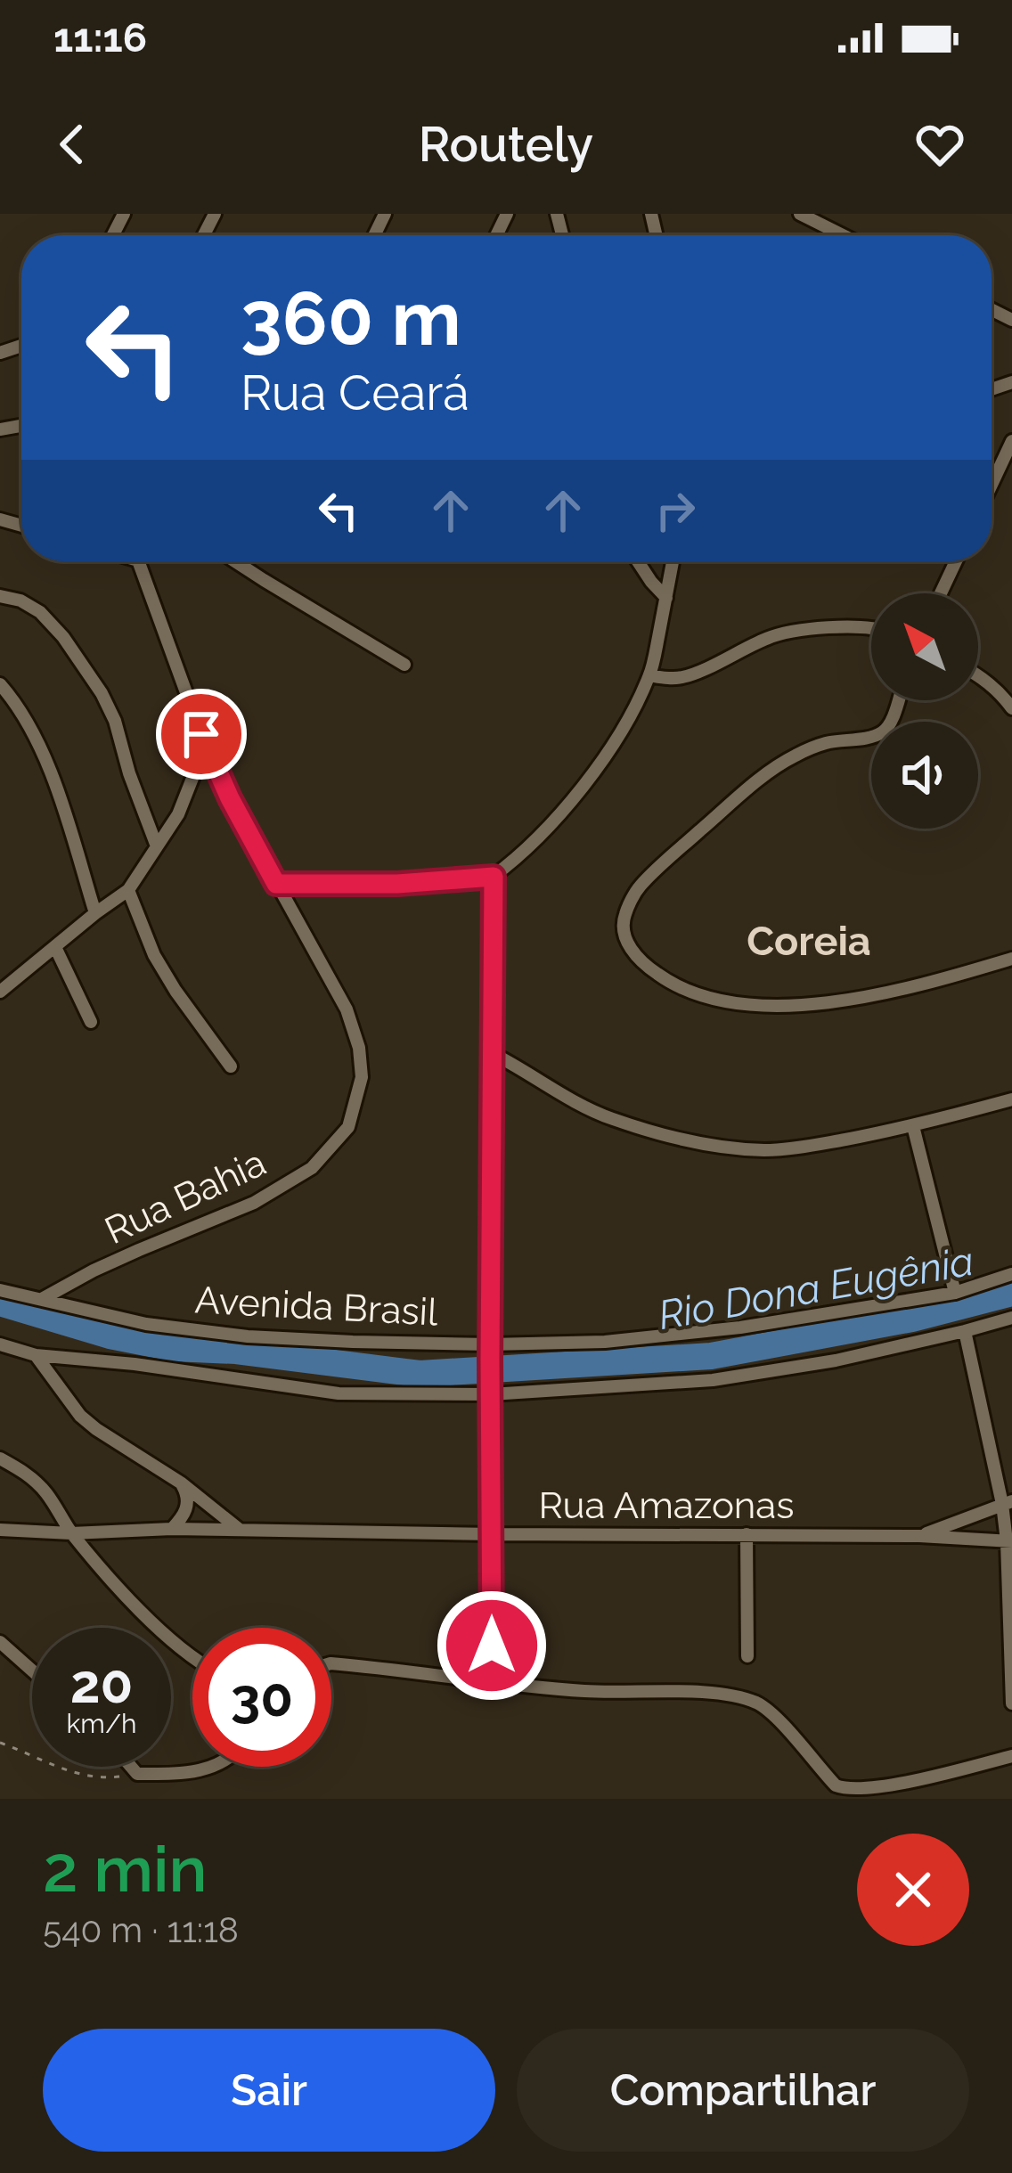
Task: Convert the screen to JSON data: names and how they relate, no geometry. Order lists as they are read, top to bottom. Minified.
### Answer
{"streets":{"street":["Rua Bahia","Avenida Brasil","Rua Amazonas"]},"crossings":[["Rua Bahia","Avenida Brasil"]],"districts":["Coreia"],"water":["Rio Dona Eugênia"],"north":"top left","page":{"status":"11:16","header":"Routely","turn":["360 m","Rua Ceará"],"speed":"20 km/h","limit":"30","heading":["2 min","540 m · 11:18"],"buttons":["Sair","Compartilhar"]}}
